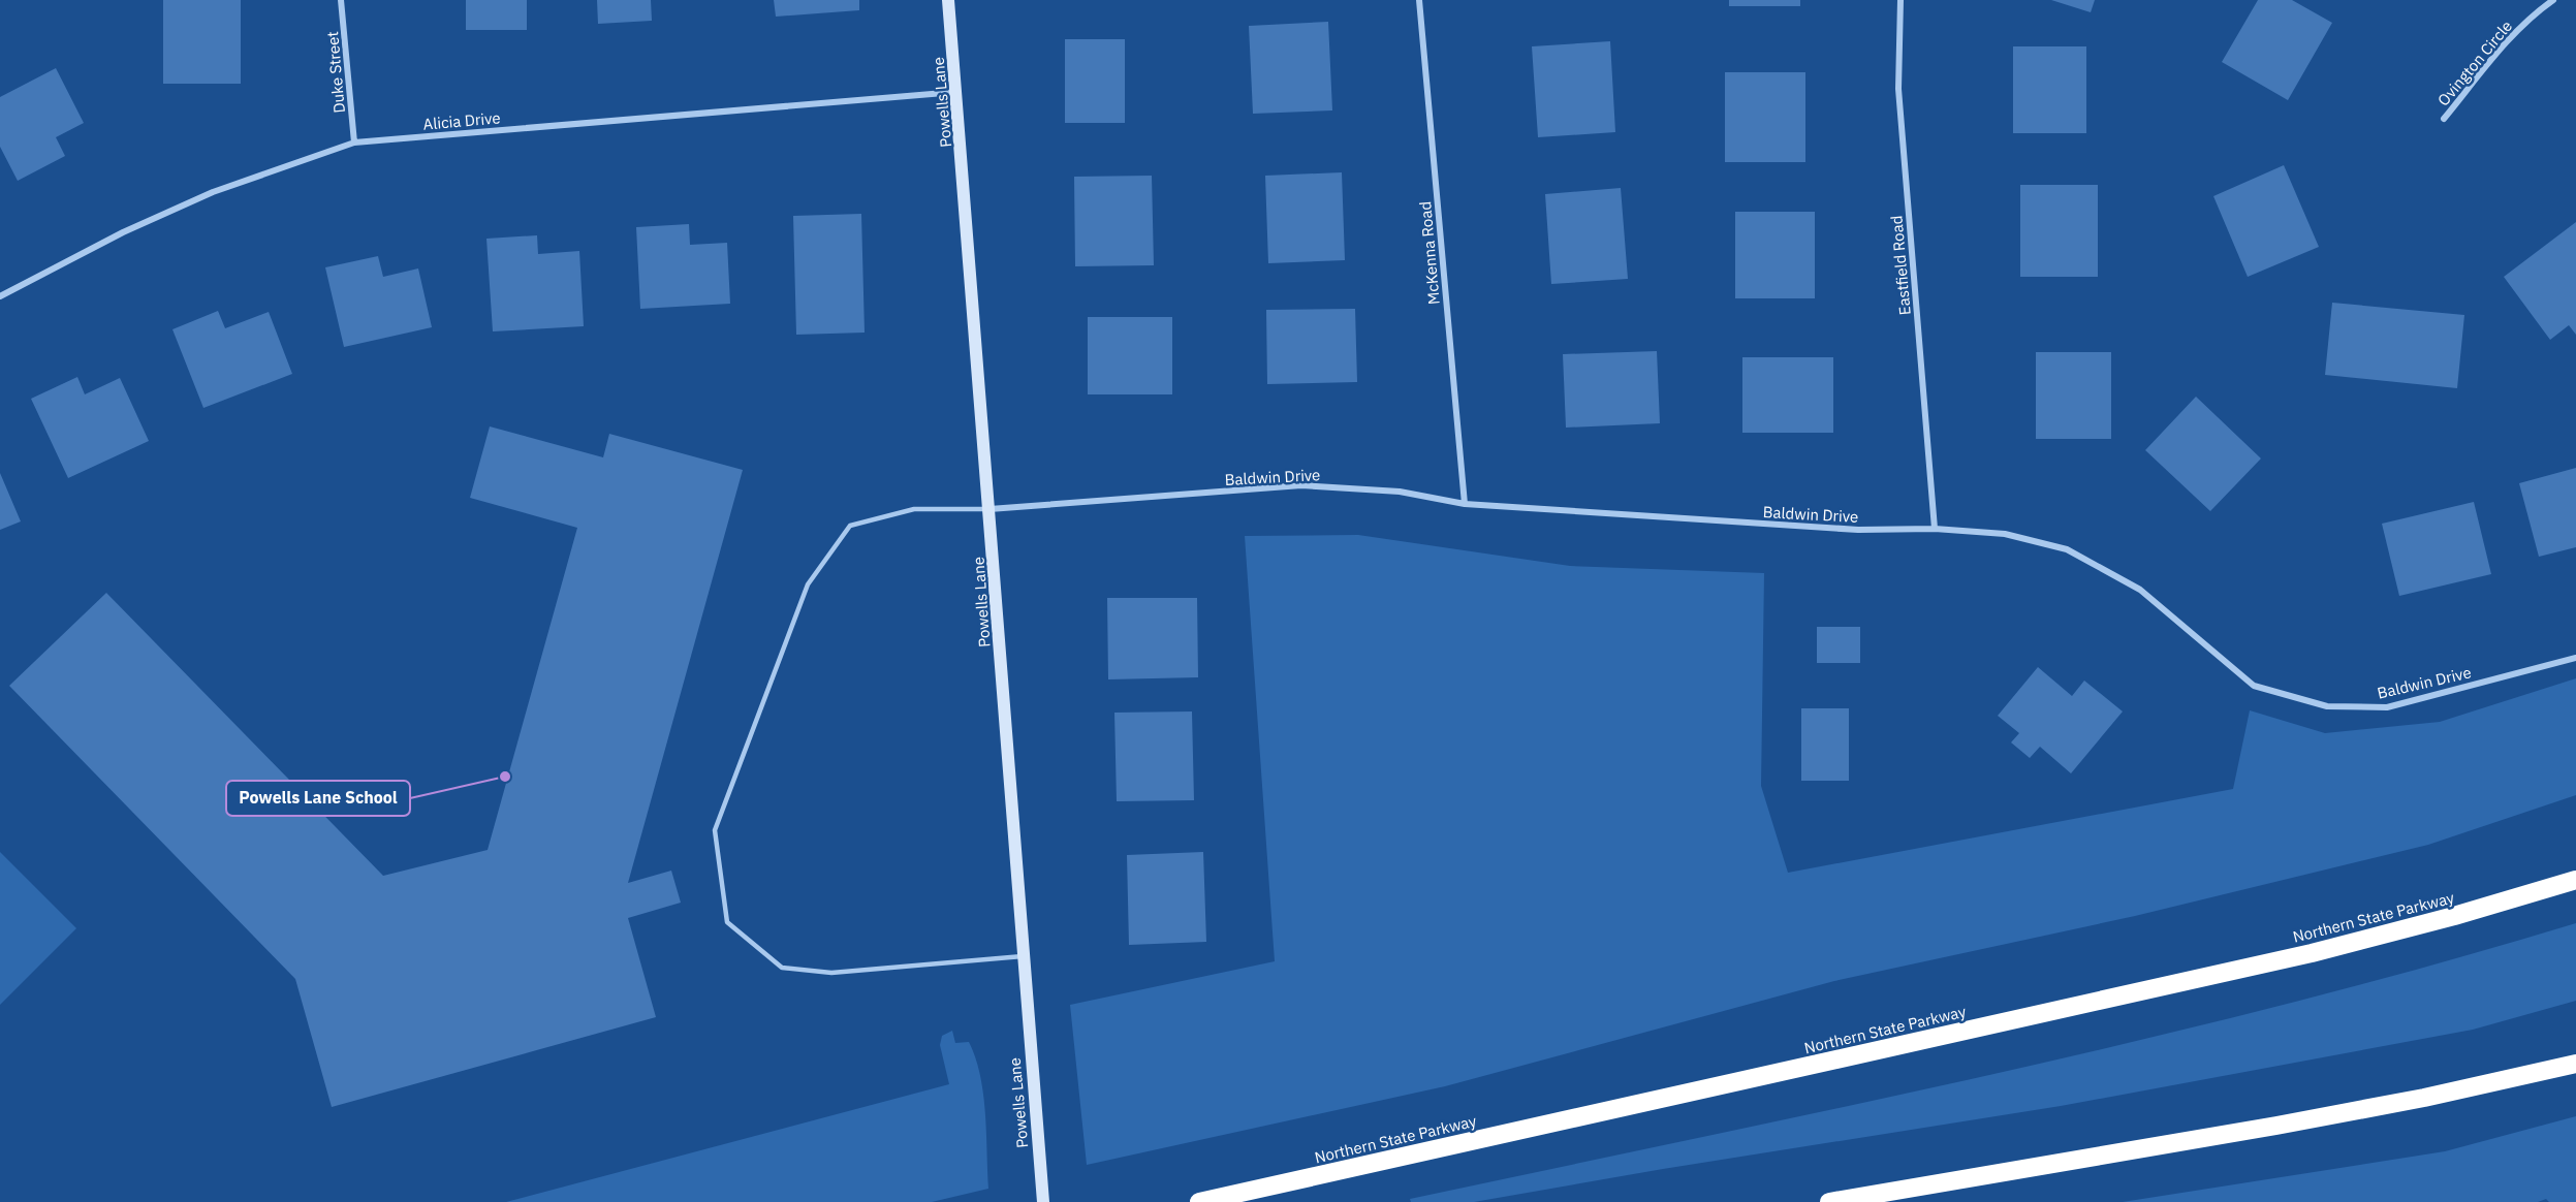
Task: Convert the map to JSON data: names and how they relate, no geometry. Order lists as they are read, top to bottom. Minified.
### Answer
{"streets":{"highway":["Northern State Parkway"],"street":["Ovington Circle","Duke Street","Powells Lane","Alicia Drive","McKenna Road","Eastfield Road","Baldwin Drive"]},"crossings":[["Duke Street","Alicia Drive"],["Powells Lane","Alicia Drive"],["Powells Lane","Baldwin Drive"],["McKenna Road","Baldwin Drive"],["Eastfield Road","Baldwin Drive"]],"places":["Powells Lane School"]}
